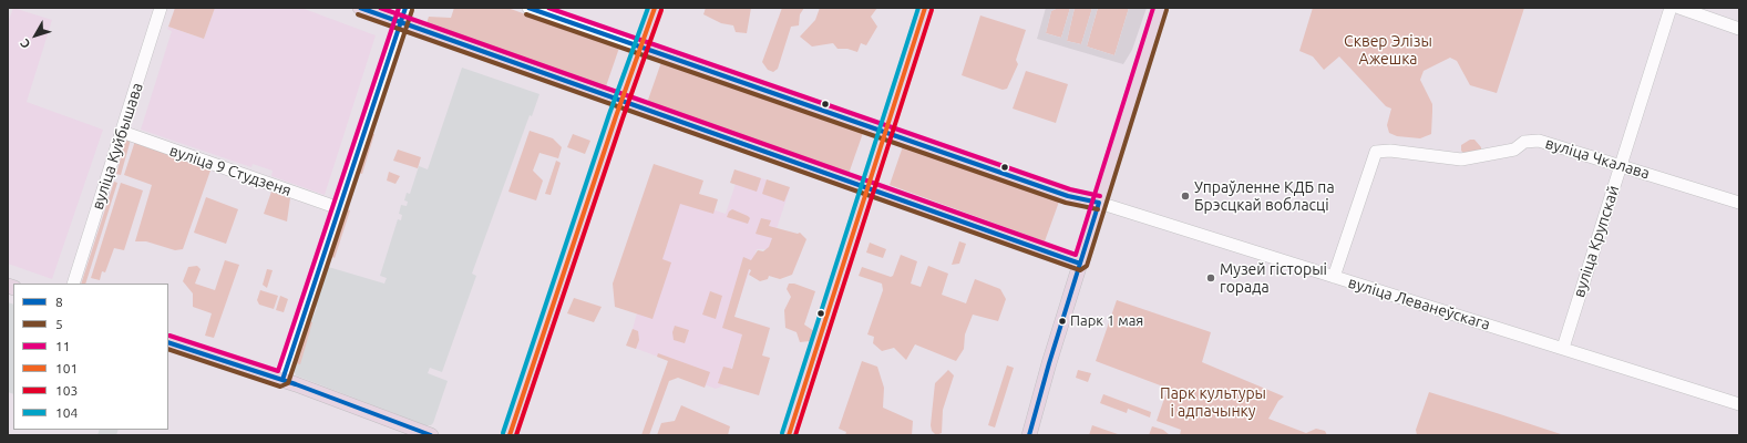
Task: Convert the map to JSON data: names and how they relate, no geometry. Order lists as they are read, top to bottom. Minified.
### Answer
{"streets":{"street":["вуліца Куйбышава","вуліца Чкалава","вуліца 9 Студзеня","вуліца Крупскай","вуліца Леванеўскага"]},"crossings":[["вуліца Куйбышава","вуліца 9 Студзеня"],["вуліца Чкалава","вуліца Крупскай"],["вуліца Чкалава","вуліца Леванеўскага"],["вуліца Крупскай","вуліца Леванеўскага"]],"parks":["Сквер Элізы Ажешка","Парк культуры і адпачынку"],"places":["Упраўленне КДБ па Брэсцкай вобласці","Музей гісторыі горада","Парк 1 мая"],"lines":["transit line 8","transit line 11","transit line 101","transit line 104","transit line 5","transit line 103"],"legend":["8","5","11","101","103","104"],"north":"bottom left"}
